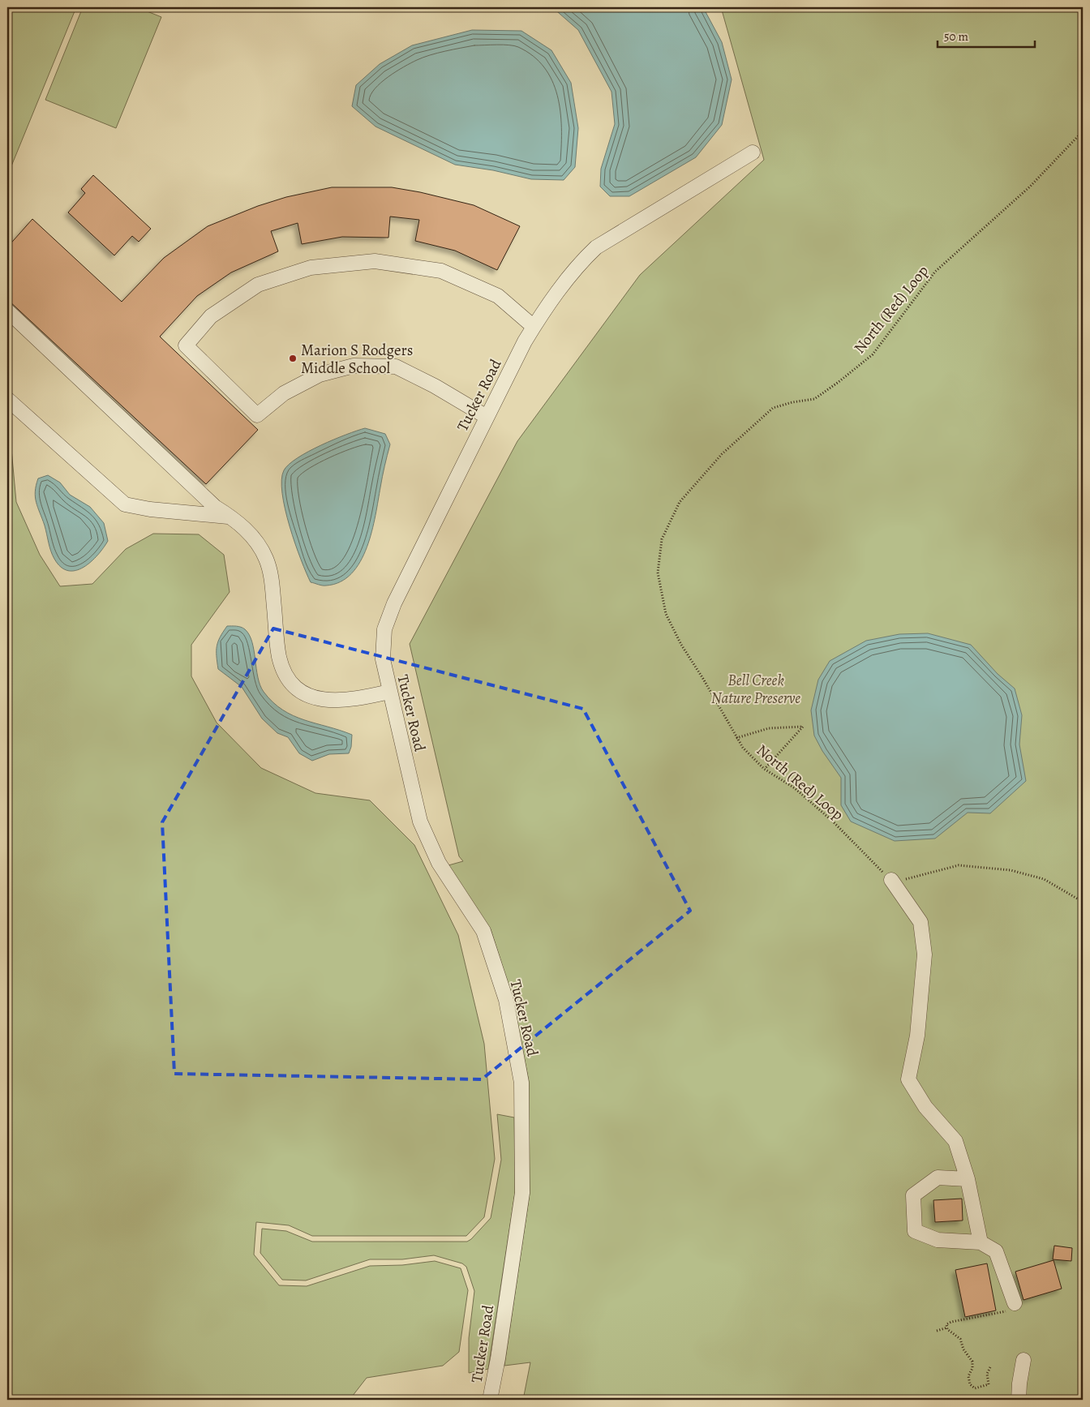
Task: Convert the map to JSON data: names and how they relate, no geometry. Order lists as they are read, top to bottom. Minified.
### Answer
{"streets":{"street":["Tucker Road"],"path":["North (Red) Loop"]},"parks":["Bell Creek Nature Preserve"],"places":["Marion S Rodgers Middle School"],"scale_bar":"50 m"}
